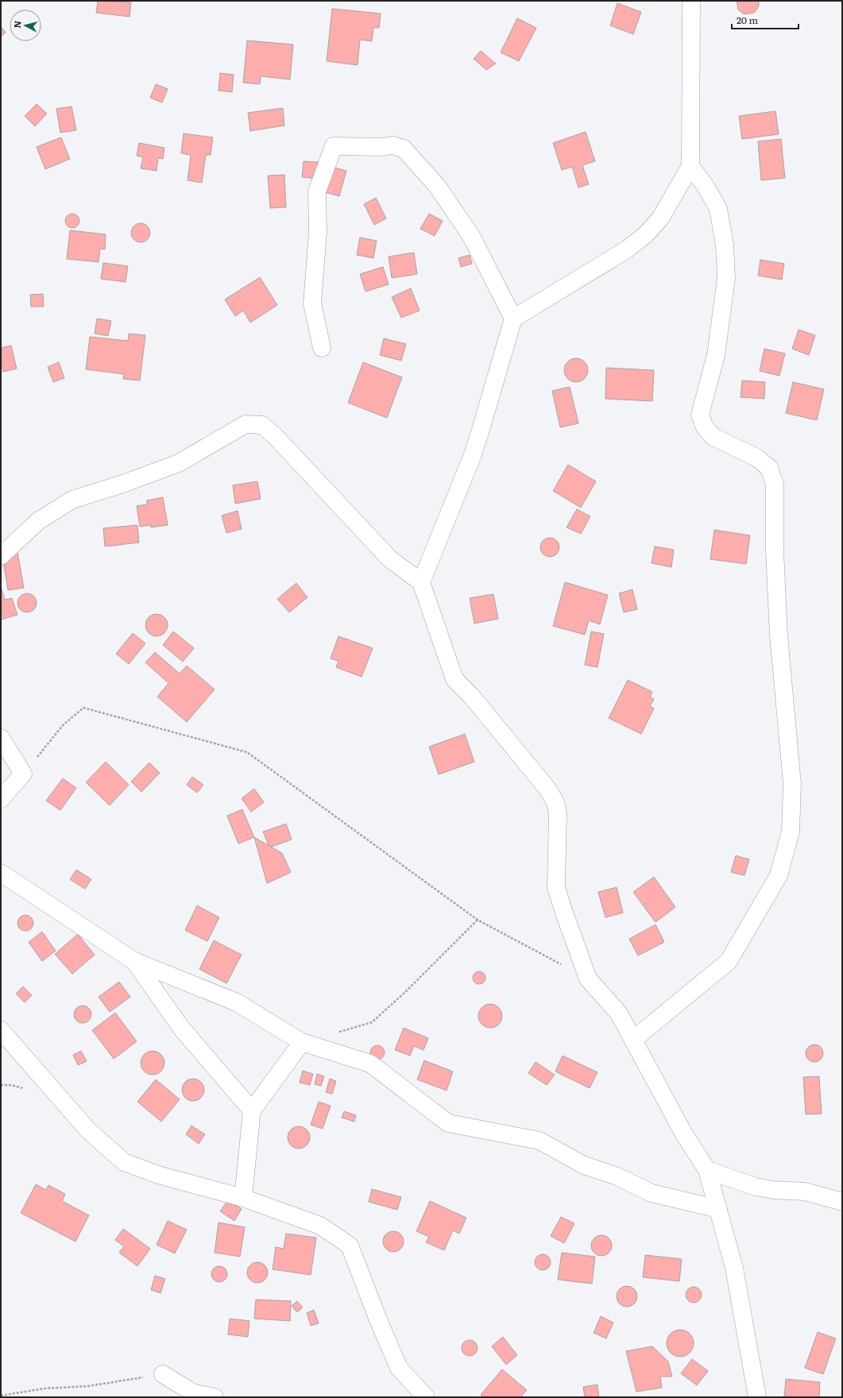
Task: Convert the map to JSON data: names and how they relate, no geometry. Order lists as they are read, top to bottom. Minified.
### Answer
{"scale_bar":"20 m","north":"left"}
